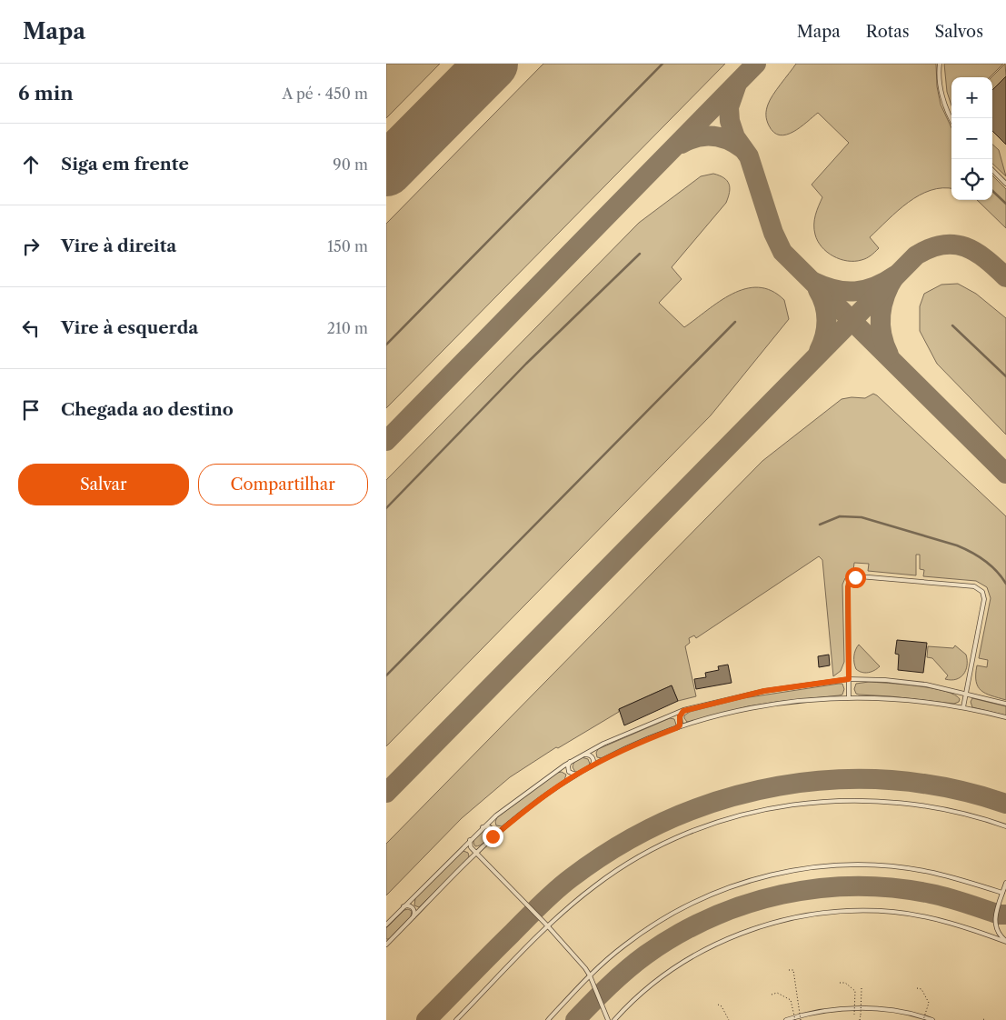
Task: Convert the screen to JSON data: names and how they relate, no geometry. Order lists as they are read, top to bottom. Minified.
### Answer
{"page":{"header":"Mapa","nav":["Mapa","Rotas","Salvos"],"heading":["6 min","A pé · 450 m"],"map_buttons":["+","−"],"list":[["Siga em frente","90 m"],["Vire à direita","150 m"],["Vire à esquerda","210 m"],"Chegada ao destino"],"buttons":["Salvar","Compartilhar"]}}
